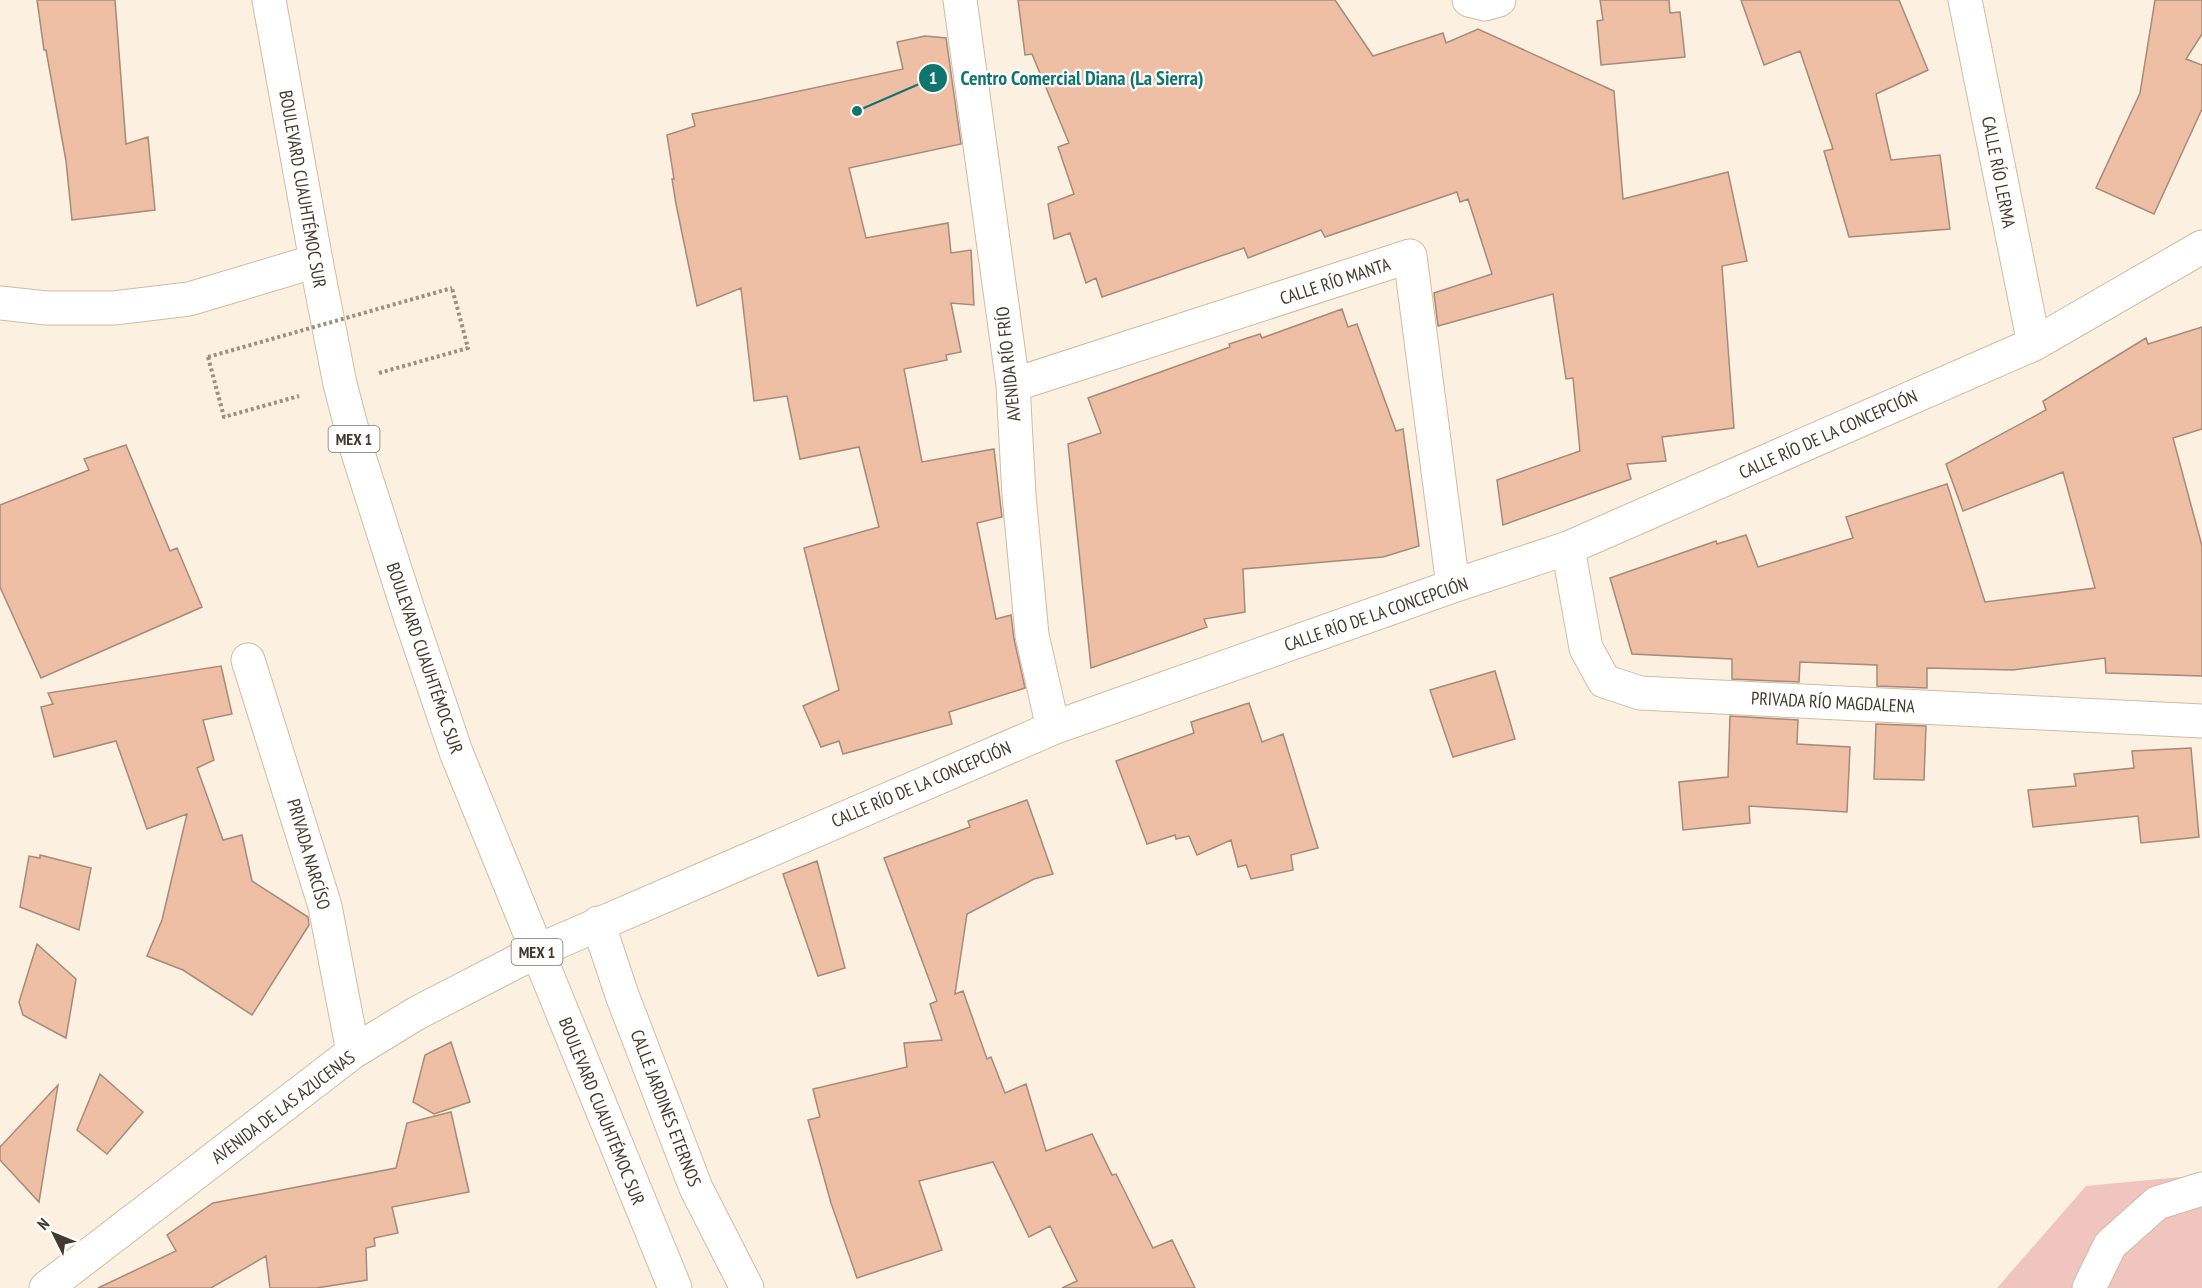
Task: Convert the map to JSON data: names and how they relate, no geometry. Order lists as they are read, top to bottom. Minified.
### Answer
{"streets":{"street":["CALLE RÍO LERMA","BOULEVARD CUAUHTÉMOC SUR","CALLE RÍO MANTA","AVENIDA RÍO FRÍO","CALLE RÍO DE LA CONCEPCIÓN","MEX 1","PRIVADA RÍO MAGDALENA","PRIVADA NARCÍSO","AVENIDA DE LAS AZUCENAS","CALLE JARDINES ETERNOS"]},"crossings":[["CALLE RÍO LERMA","CALLE RÍO DE LA CONCEPCIÓN"],["BOULEVARD CUAUHTÉMOC SUR","CALLE RÍO DE LA CONCEPCIÓN"],["BOULEVARD CUAUHTÉMOC SUR","AVENIDA DE LAS AZUCENAS"],["CALLE RÍO MANTA","AVENIDA RÍO FRÍO"],["CALLE RÍO MANTA","CALLE RÍO DE LA CONCEPCIÓN"],["AVENIDA RÍO FRÍO","CALLE RÍO DE LA CONCEPCIÓN"],["CALLE RÍO DE LA CONCEPCIÓN","PRIVADA RÍO MAGDALENA"],["CALLE RÍO DE LA CONCEPCIÓN","AVENIDA DE LAS AZUCENAS"],["CALLE RÍO DE LA CONCEPCIÓN","CALLE JARDINES ETERNOS"],["PRIVADA NARCÍSO","AVENIDA DE LAS AZUCENAS"]],"places":["Centro Comercial Diana (La Sierra)"],"north":"top left"}
